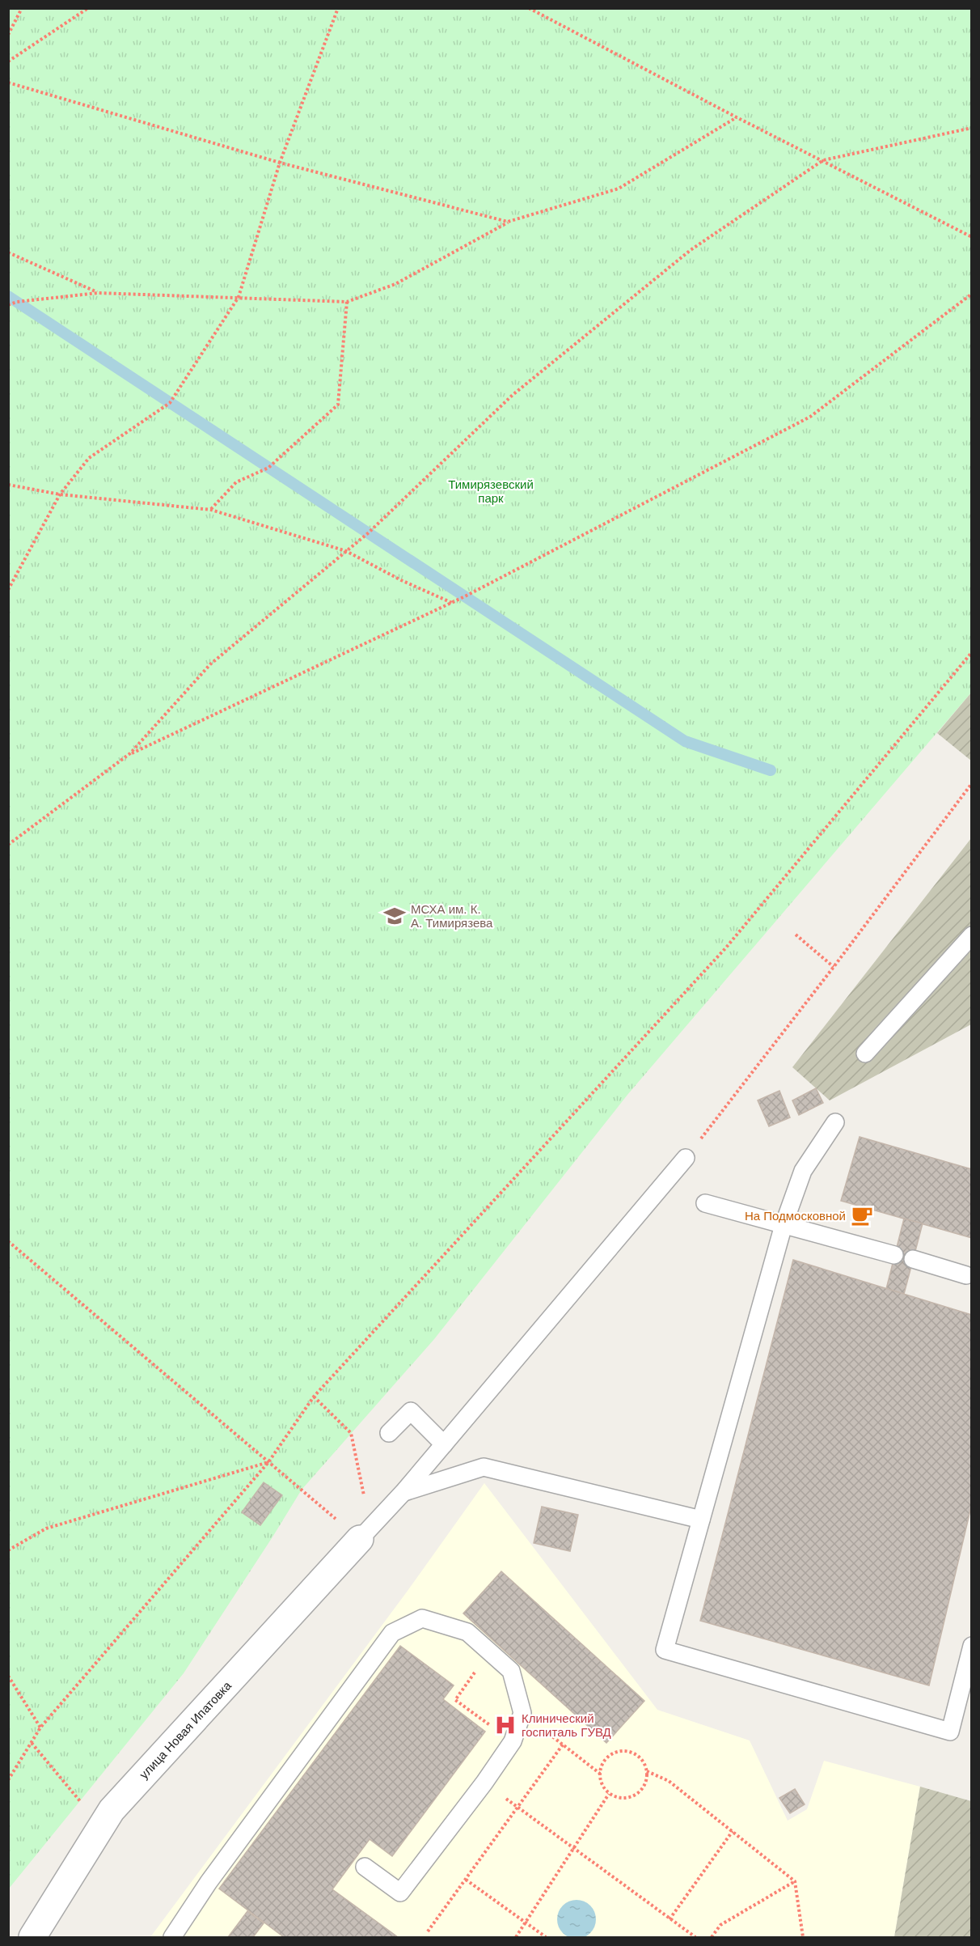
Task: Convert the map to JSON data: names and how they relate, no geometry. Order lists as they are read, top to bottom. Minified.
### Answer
{"streets":{"street":["улица Новая Ипатовка"]},"parks":["Тимирязевский парк"],"places":{"school or university":["МСХА им. К. А. Тимирязева"],"cafe":["На Подмосковной"],"hospital":["Клинический госпиталь ГУВД"]}}
